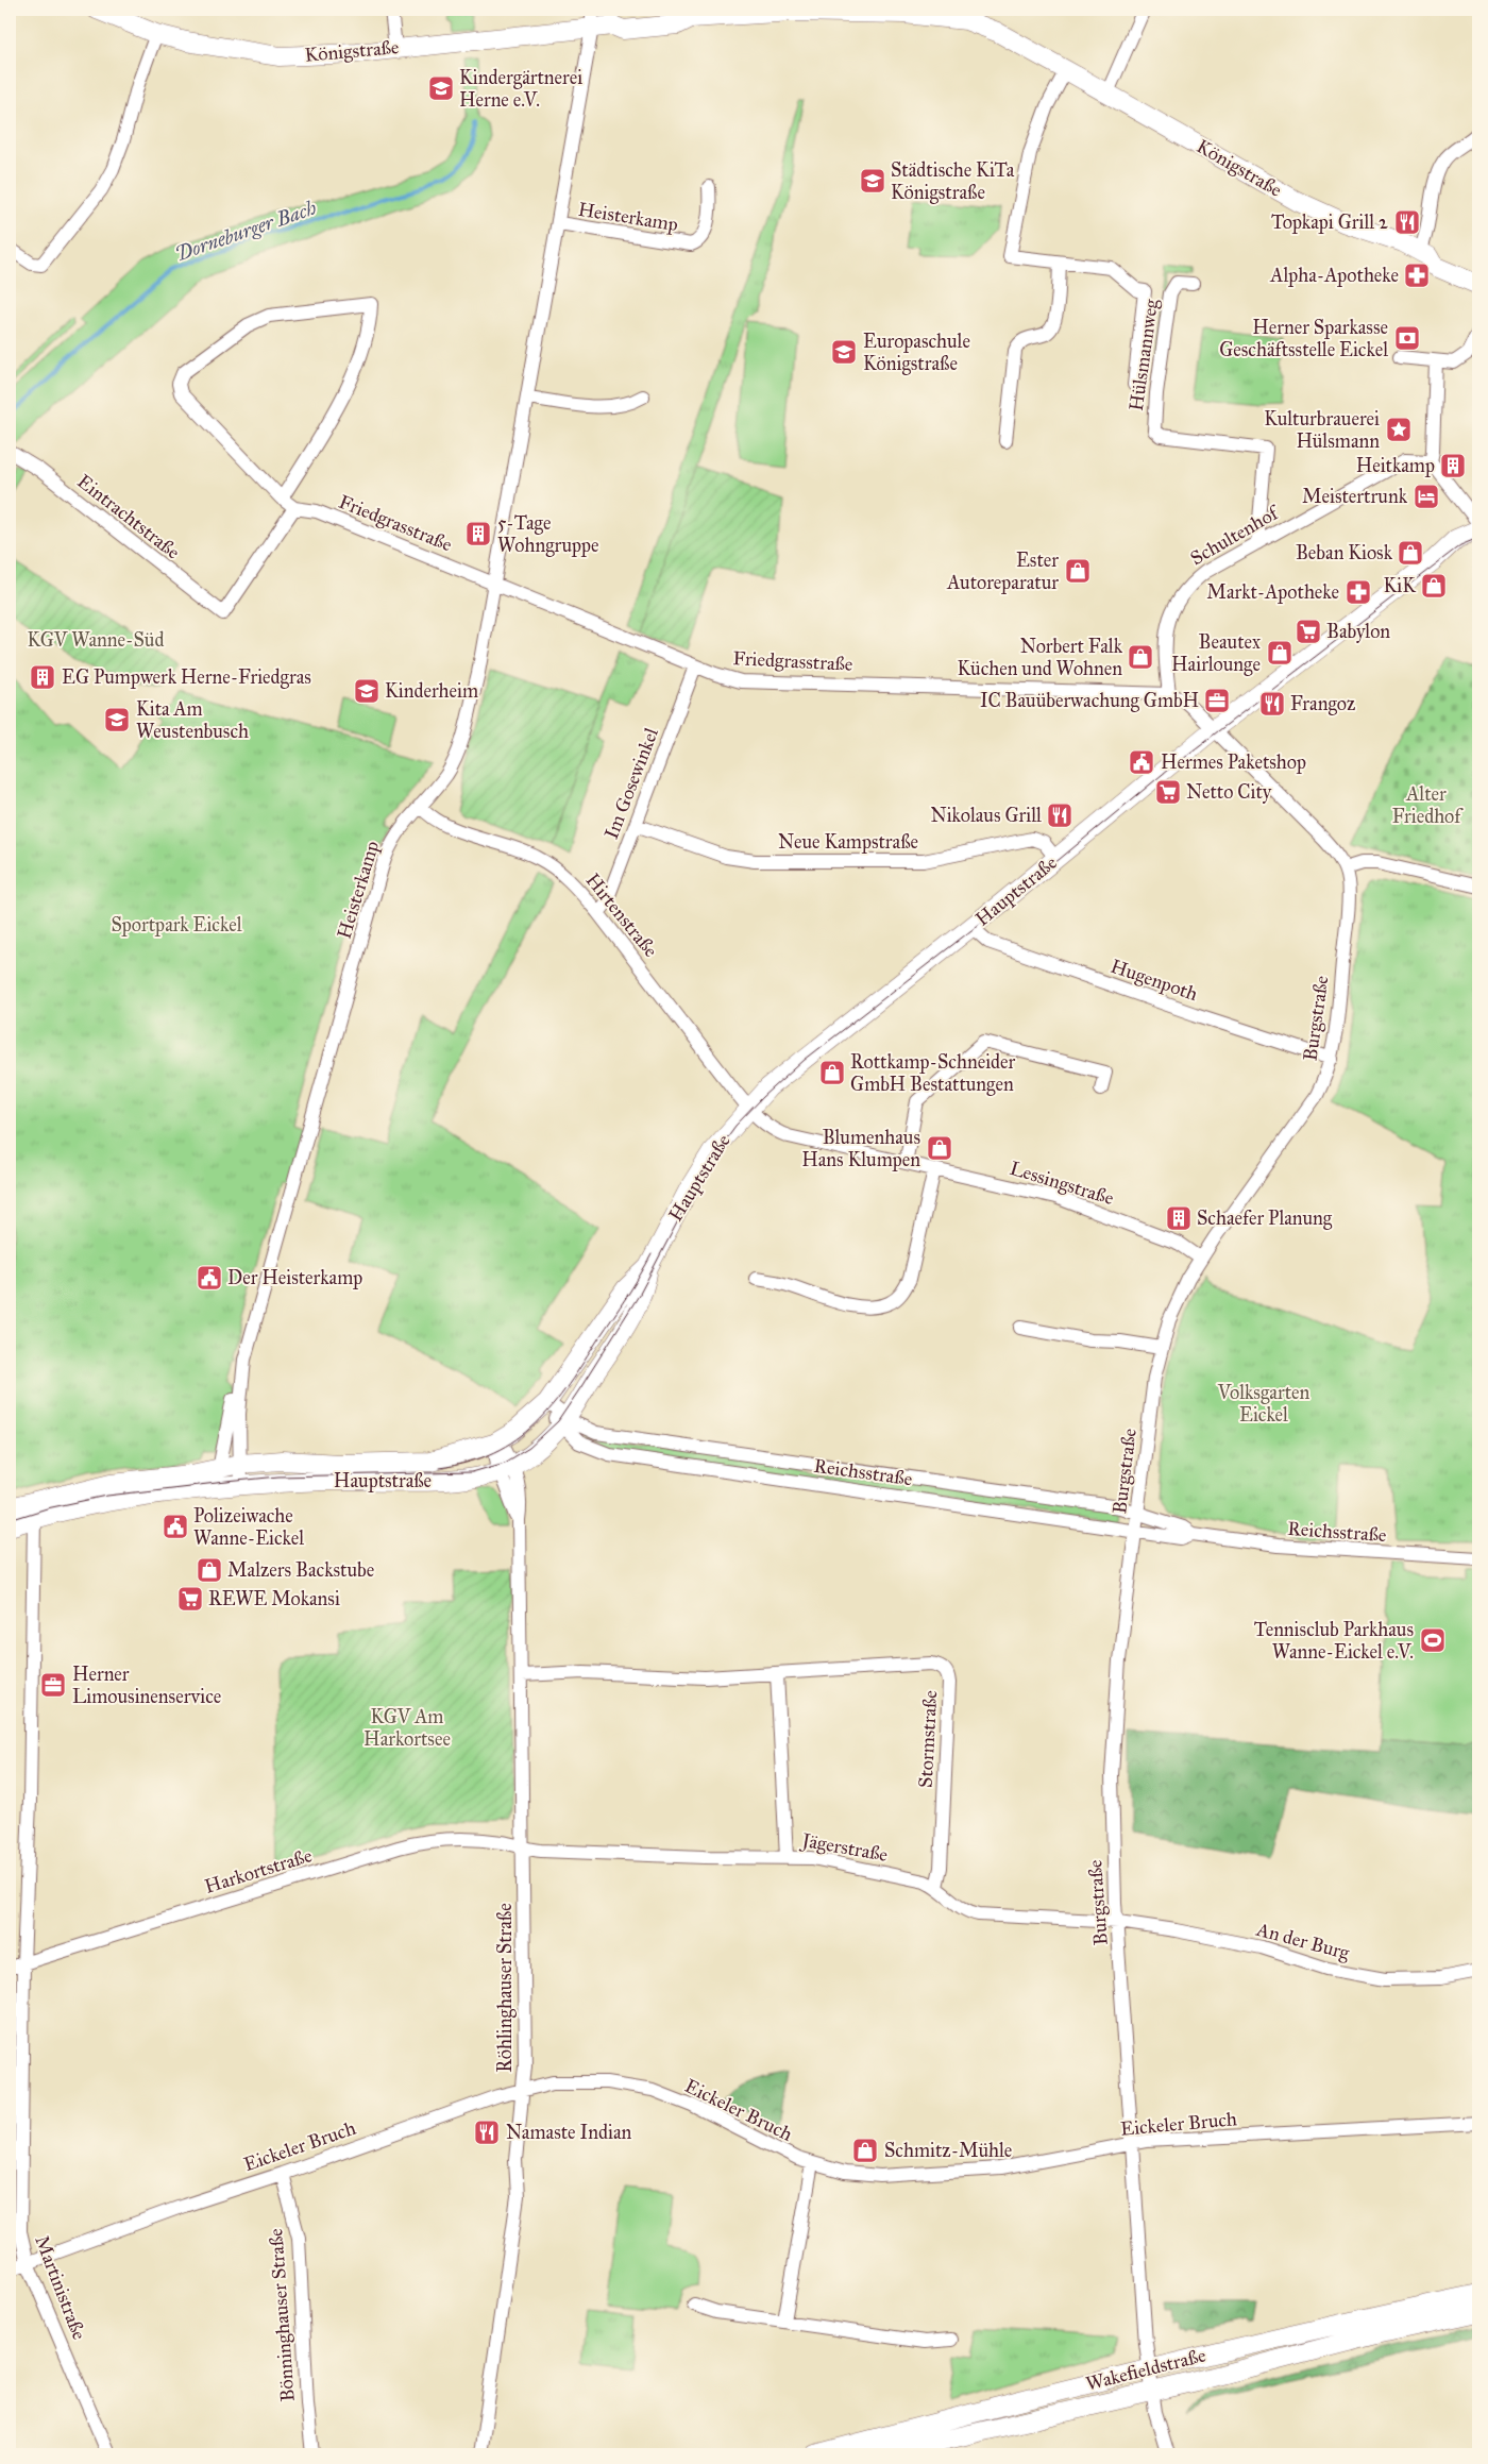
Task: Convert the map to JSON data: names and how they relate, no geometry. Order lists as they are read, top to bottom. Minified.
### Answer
{"streets":{"street":["Königstraße","Heisterkamp","Hülsmannweg","Eintrachtstraße","Friedgrasstraße","Schultenhof","Im Gosewinkel","Neue Kampstraße","Hauptstraße","Hirtenstraße","Hugenpoth","Burgstraße","Lessingstraße","Reichsstraße","Stormstraße","Jägerstraße","Harkortstraße","An der Burg","Röhlinghauser Straße","Eickeler Bruch","Martinistraße","Bönninghauser Straße","Wakefieldstraße"]},"crossings":[["Königstraße","Heisterkamp"],["Heisterkamp","Friedgrasstraße"],["Heisterkamp","Hauptstraße"],["Heisterkamp","Hirtenstraße"],["Hülsmannweg","Schultenhof"],["Eintrachtstraße","Friedgrasstraße"],["Friedgrasstraße","Schultenhof"],["Friedgrasstraße","Im Gosewinkel"],["Im Gosewinkel","Neue Kampstraße"],["Im Gosewinkel","Hirtenstraße"],["Neue Kampstraße","Hauptstraße"],["Hauptstraße","Hirtenstraße"],["Hauptstraße","Hugenpoth"],["Hauptstraße","Burgstraße"],["Hauptstraße","Lessingstraße"],["Hauptstraße","Reichsstraße"],["Hauptstraße","Röhlinghauser Straße"],["Hauptstraße","Martinistraße"],["Hirtenstraße","Lessingstraße"],["Hugenpoth","Burgstraße"],["Burgstraße","Lessingstraße"],["Burgstraße","Reichsstraße"],["Burgstraße","Jägerstraße"],["Burgstraße","An der Burg"],["Burgstraße","Eickeler Bruch"],["Burgstraße","Wakefieldstraße"],["Stormstraße","Jägerstraße"],["Stormstraße","Röhlinghauser Straße"],["Jägerstraße","Harkortstraße"],["Jägerstraße","An der Burg"],["Jägerstraße","Röhlinghauser Straße"],["Harkortstraße","Röhlinghauser Straße"],["Harkortstraße","Martinistraße"],["Röhlinghauser Straße","Eickeler Bruch"],["Eickeler Bruch","Martinistraße"],["Eickeler Bruch","Bönninghauser Straße"]],"water":["Dorneburger Bach"],"parks":["KGV Wanne-Süd","Alter Friedhof","Sportpark Eickel","Volksgarten Eickel","KGV Am Harkortsee"],"places":{"school or university":["Kindergärtnerei Herne e.V.","Städtische KiTa Königstraße","Europaschule Königstraße","Kinderheim","Kita Am Weustenbusch"],"restaurant":["Topkapi Grill 2","Frangoz","Nikolaus Grill","Namaste Indian"],"pharmacy":["Alpha-Apotheke","Markt-Apotheke"],"bank":["Herner Sparkasse Geschäftsstelle Eickel"],"place":["Kulturbrauerei Hülsmann"],"building":["Heitkamp","5-Tage Wohngruppe","EG Pumpwerk Herne-Friedgras","Schaefer Planung"],"hotel":["Meistertrunk"],"shop":["Beban Kiosk","Ester Autoreparatur","KiK","Beautex Hairlounge","Norbert Falk Küchen und Wohnen","Rottkamp-Schneider GmbH Bestattungen","Blumenhaus Hans Klumpen","Malzers Backstube","Schmitz-Mühle"],"supermarket":["Babylon","Netto City","REWE Mokansi"],"office":["IC Bauüberwachung GmbH","Herner Limousinenservice"],"public building":["Hermes Paketshop","Der Heisterkamp","Polizeiwache Wanne-Eickel"],"sports":["Tennisclub Parkhaus Wanne-Eickel e.V."]}}
